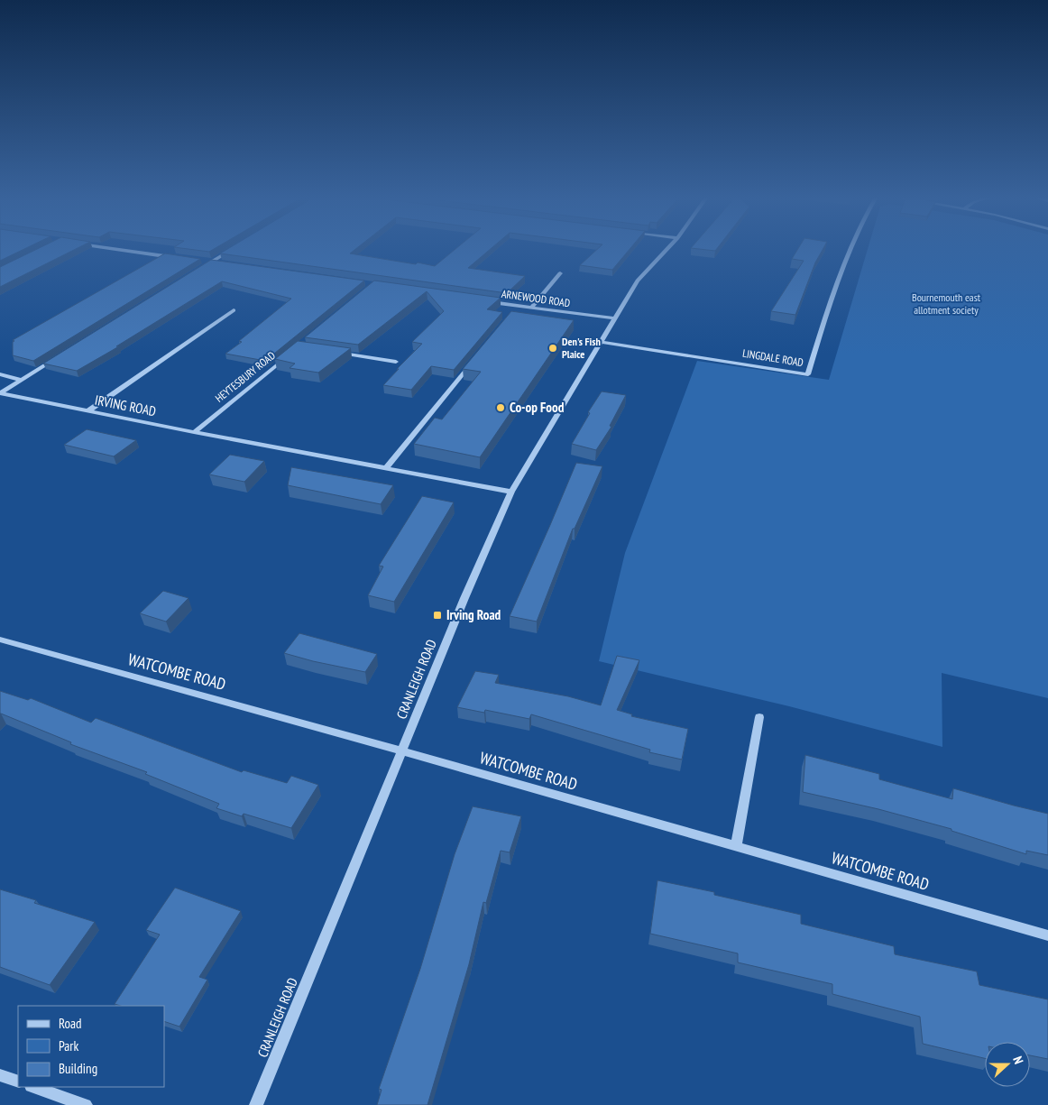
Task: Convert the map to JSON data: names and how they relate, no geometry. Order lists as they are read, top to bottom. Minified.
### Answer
{"streets":{"street":["ARNEWOOD ROAD","LINGDALE ROAD","HEYTESBURY ROAD","IRVING ROAD","WATCOMBE ROAD","CRANLEIGH ROAD"]},"crossings":[["ARNEWOOD ROAD","CRANLEIGH ROAD"],["LINGDALE ROAD","CRANLEIGH ROAD"],["HEYTESBURY ROAD","IRVING ROAD"],["IRVING ROAD","CRANLEIGH ROAD"],["WATCOMBE ROAD","CRANLEIGH ROAD"]],"parks":["Bournemouth east allotment society"],"places":{"other":["Den's Fish Plaice","Co-op Food"],"transit":["Irving Road"]},"legend":["Road","Park","Building"],"north":"right"}
